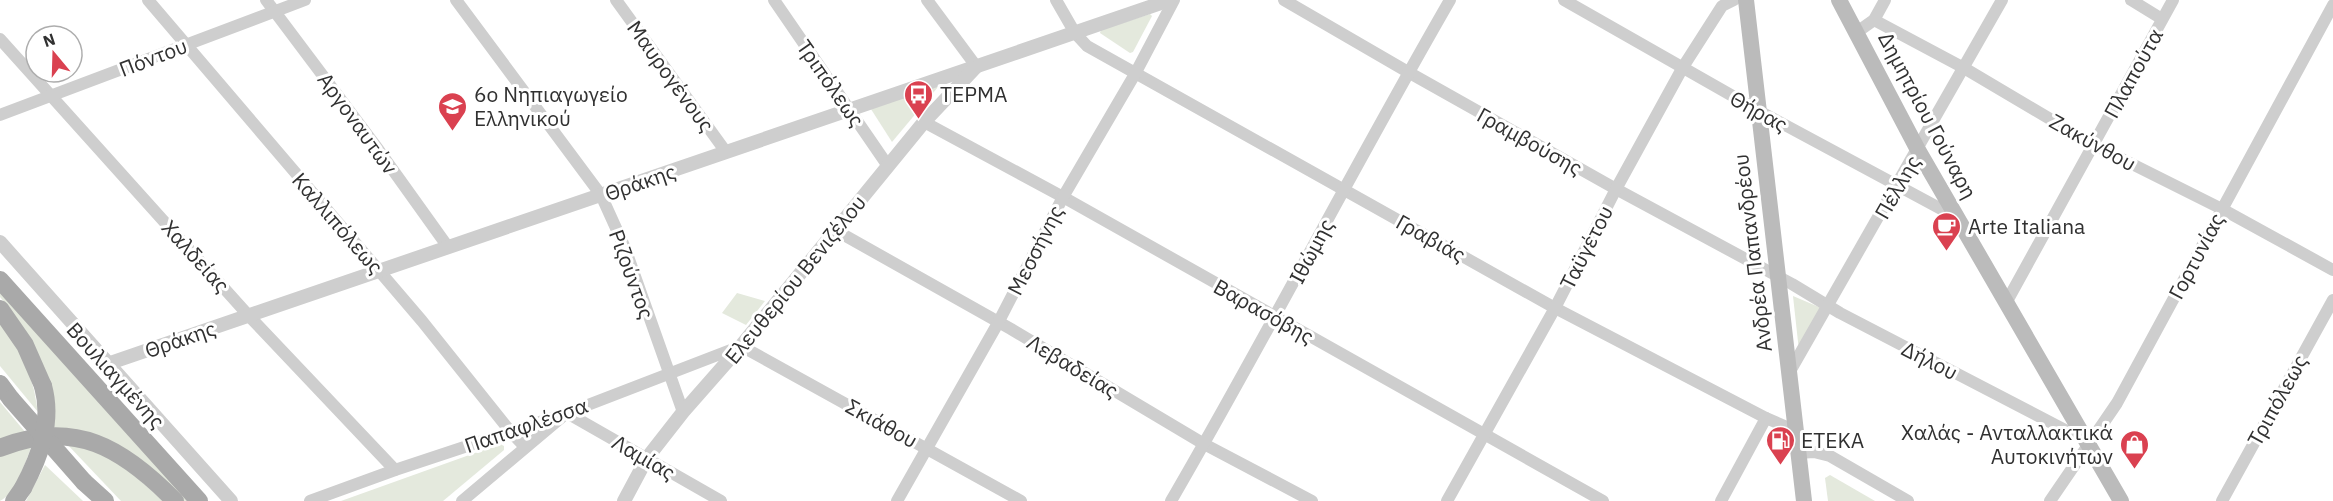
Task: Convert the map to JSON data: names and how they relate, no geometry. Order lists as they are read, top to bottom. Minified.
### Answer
{"streets":{"main road":["Δημητρίου Γούναρη","Ανδρέα Παπανδρέου","Βουλιαγμένης"],"street":["Πόντου","Πλαπούτα","Μαυρογένους","Τριπόλεως","Θήρας","Αργοναυτών","Γραμβούσης","Ζακύνθου","Θράκης","Πέλλης","Καλλιπόλεως","Γραβιάς","Ταϋγέτου","Μεσσήνης","Ιθώμης","Χαλδείας","Γορτυνίας","Ριζούντος","Ελευθερίου Βενιζέλου","Βαρασόβης","Δήλου","Λεβαδείας","Σκιάθου","Παπαφλέσσα","Λαμίας"]},"crossings":[["Πόντου","Αργοναυτών"],["Πόντου","Καλλιπόλεως"],["Πόντου","Χαλδείας"],["Πλαπούτα","Δημητρίου Γούναρη"],["Πλαπούτα","Ζακύνθου"],["Μαυρογένους","Θράκης"],["Τριπόλεως","Θράκης"],["Τριπόλεως","Ελευθερίου Βενιζέλου"],["Θήρας","Δημητρίου Γούναρη"],["Θήρας","Πέλλης"],["Θήρας","Ταϋγέτου"],["Θήρας","Ανδρέα Παπανδρέου"],["Δημητρίου Γούναρη","Πέλλης"],["Δημητρίου Γούναρη","Γορτυνίας"],["Δημητρίου Γούναρη","Δήλου"],["Αργοναυτών","Θράκης"],["Γραμβούσης","Ταϋγέτου"],["Γραμβούσης","Ιθώμης"],["Γραμβούσης","Ανδρέα Παπανδρέου"],["Γραμβούσης","Δήλου"],["Ζακύνθου","Πέλλης"],["Ζακύνθου","Γορτυνίας"],["Θράκης","Καλλιπόλεως"],["Θράκης","Γραβιάς"],["Θράκης","Μεσσήνης"],["Θράκης","Χαλδείας"],["Θράκης","Ριζούντος"],["Θράκης","Ελευθερίου Βενιζέλου"],["Πέλλης","Ανδρέα Παπανδρέου"],["Πέλλης","Δήλου"],["Καλλιπόλεως","Παπαφλέσσα"],["Γραβιάς","Ταϋγέτου"],["Γραβιάς","Μεσσήνης"],["Γραβιάς","Ιθώμης"],["Γραβιάς","Ανδρέα Παπανδρέου"],["Ταϋγέτου","Βαρασόβης"],["Μεσσήνης","Βαρασόβης"],["Μεσσήνης","Λεβαδείας"],["Μεσσήνης","Σκιάθου"],["Ιθώμης","Βαρασόβης"],["Ιθώμης","Λεβαδείας"],["Ανδρέα Παπανδρέου","Δήλου"],["Χαλδείας","Παπαφλέσσα"],["Γορτυνίας","Δήλου"],["Ριζούντος","Ελευθερίου Βενιζέλου"],["Ριζούντος","Παπαφλέσσα"],["Ελευθερίου Βενιζέλου","Βαρασόβης"],["Ελευθερίου Βενιζέλου","Λεβαδείας"],["Ελευθερίου Βενιζέλου","Σκιάθου"],["Ελευθερίου Βενιζέλου","Παπαφλέσσα"],["Ελευθερίου Βενιζέλου","Λαμίας"],["Σκιάθου","Παπαφλέσσα"],["Παπαφλέσσα","Λαμίας"]],"places":{"bus stop":["TΕΡΜΑ"],"school or university":["6ο Νηπιαγωγείο Ελληνικού"],"cafe":["Arte Italiana"],"fuel station":["ΕΤΕΚΑ"],"shop":["Χαλάς - Ανταλλακτικά Αυτοκινήτων"]},"north":"top"}
